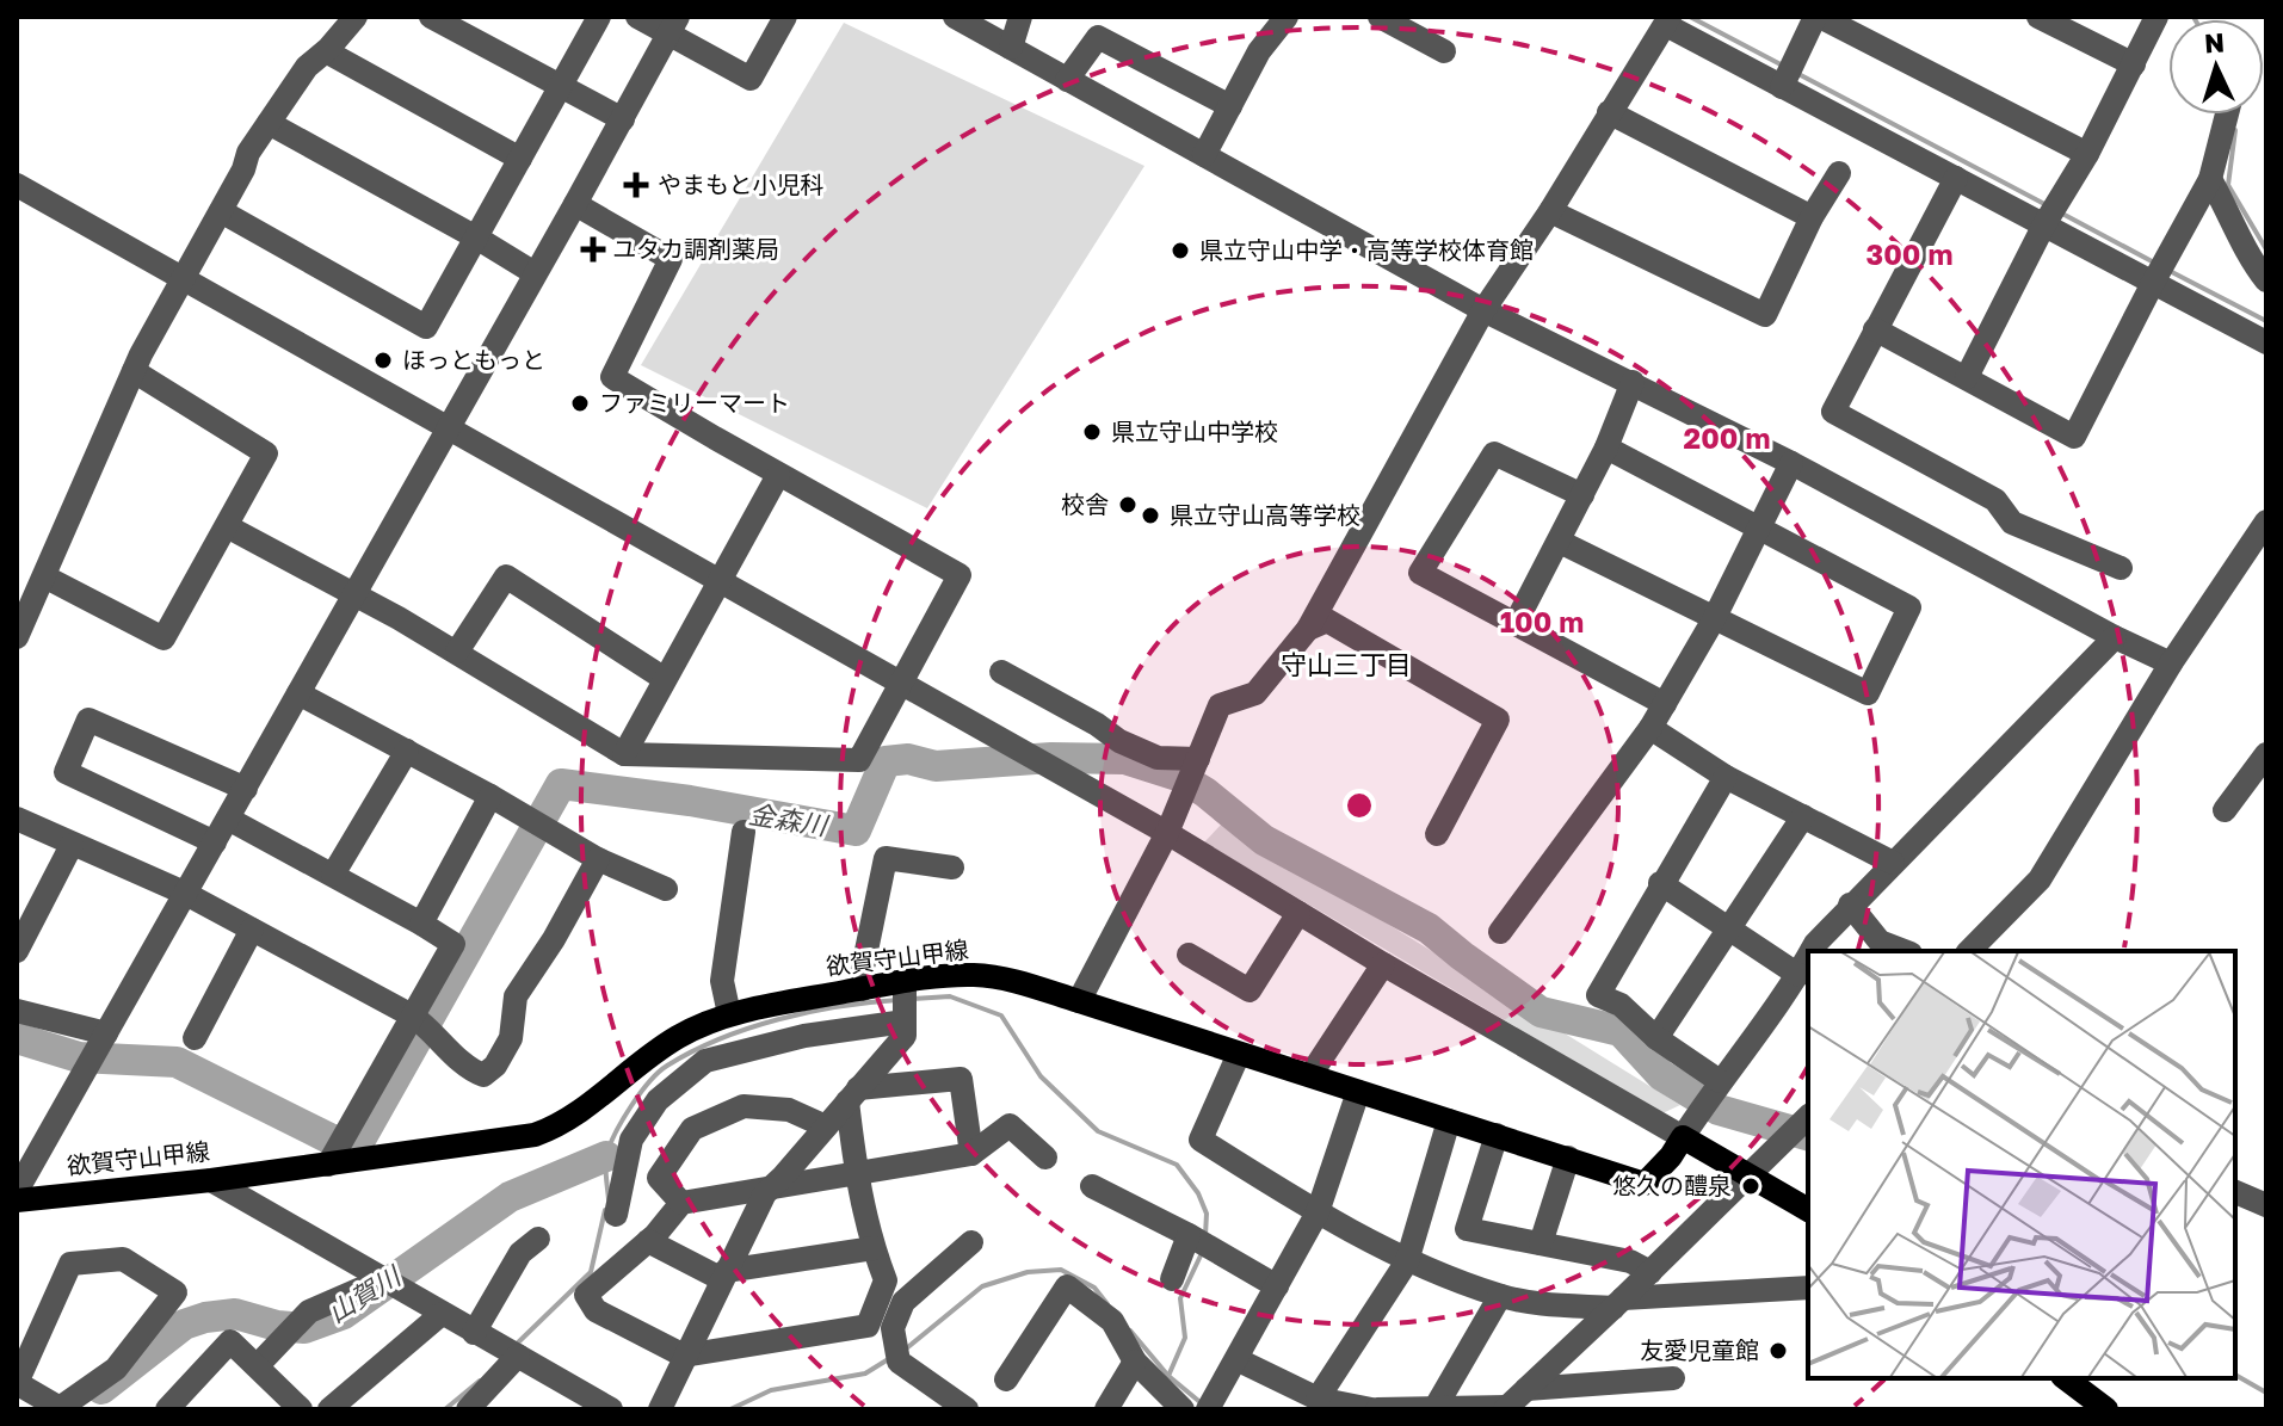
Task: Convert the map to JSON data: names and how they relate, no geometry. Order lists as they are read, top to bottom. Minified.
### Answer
{"streets":{"main road":["欲賀守山甲線"]},"districts":["守山三丁目"],"water":["金森川","山賀川"],"places":{"health":["やまもと小児科","ユタカ調剤薬局"],"other":["県立守山中学・高等学校体育館","ほっともっと","ファミリーマート","県立守山中学校","校舎","県立守山高等学校","悠久の醴泉","友愛児童館"]},"north":"top","rings":["300 m","200 m","100 m"]}
